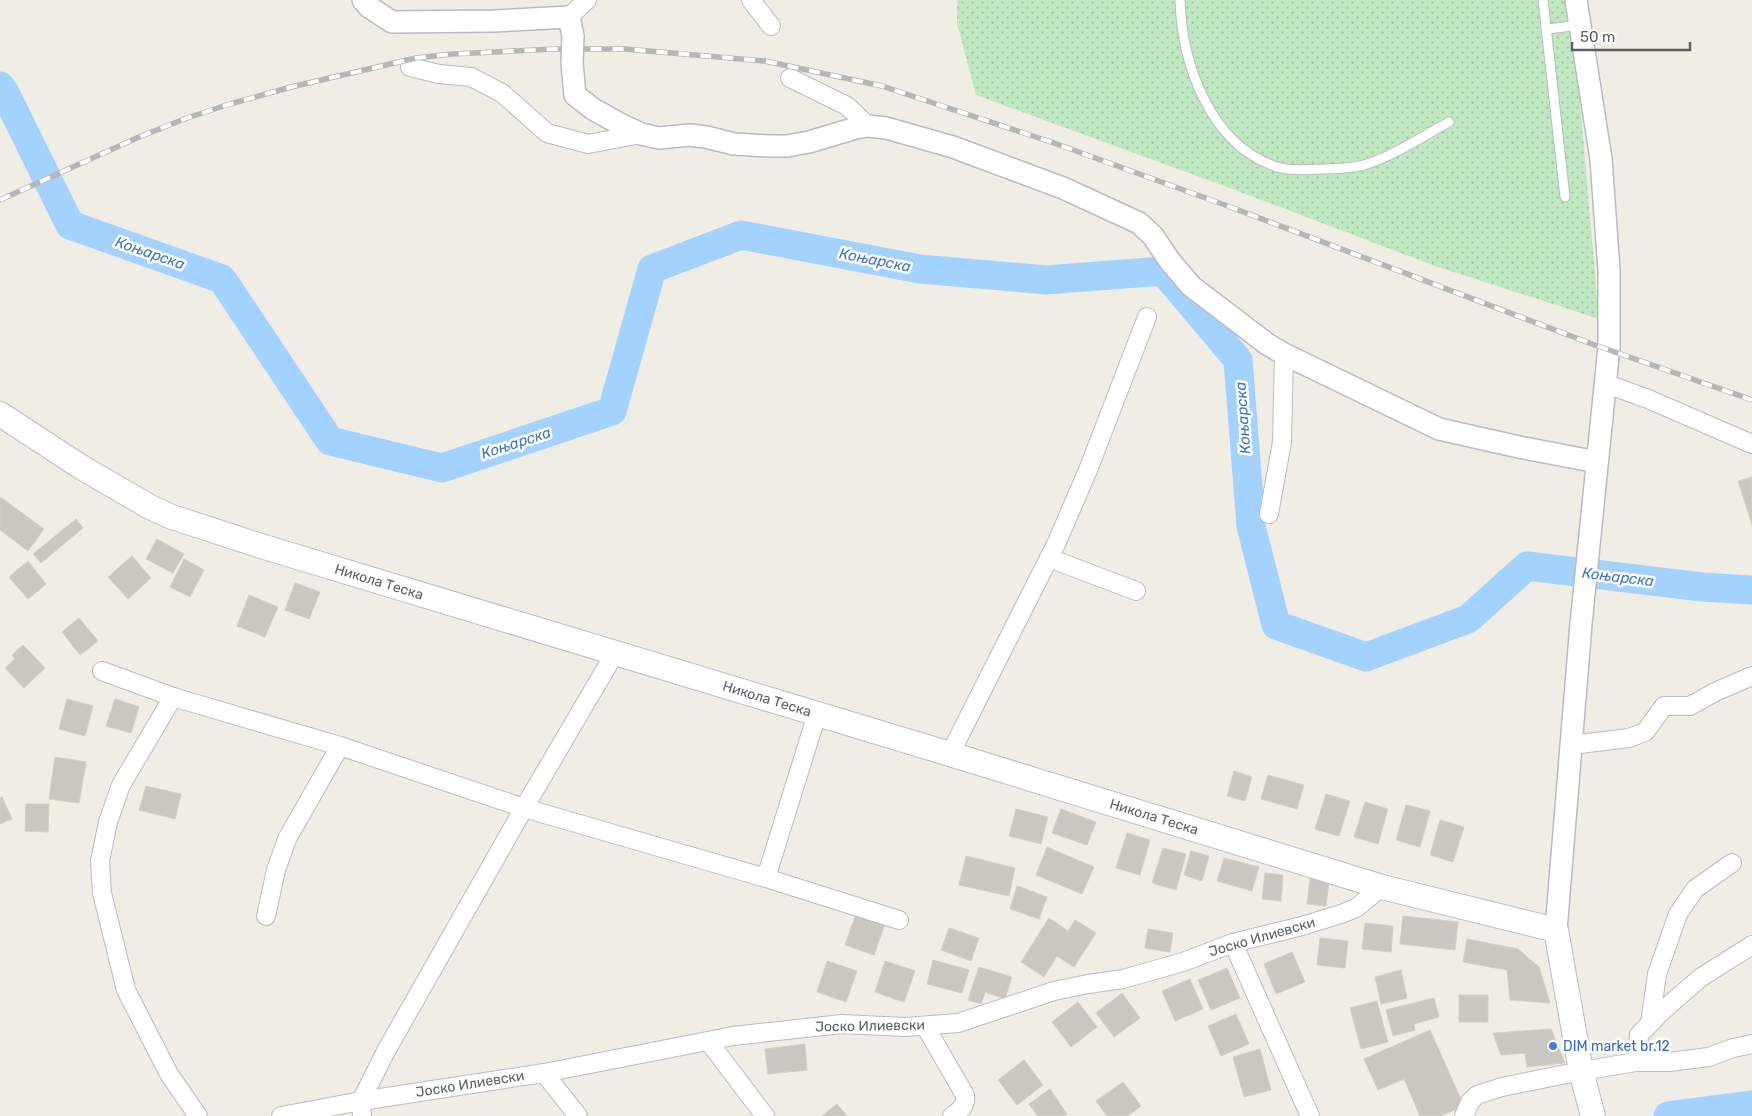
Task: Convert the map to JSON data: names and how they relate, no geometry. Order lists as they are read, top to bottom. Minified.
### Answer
{"streets":{"main road":["Никола Теска"],"street":["Јоско Илиевски"]},"crossings":[["Никола Теска","Јоско Илиевски"]],"water":["Коњарска"],"places":["DIM market br.12"],"scale_bar":"50 m"}
